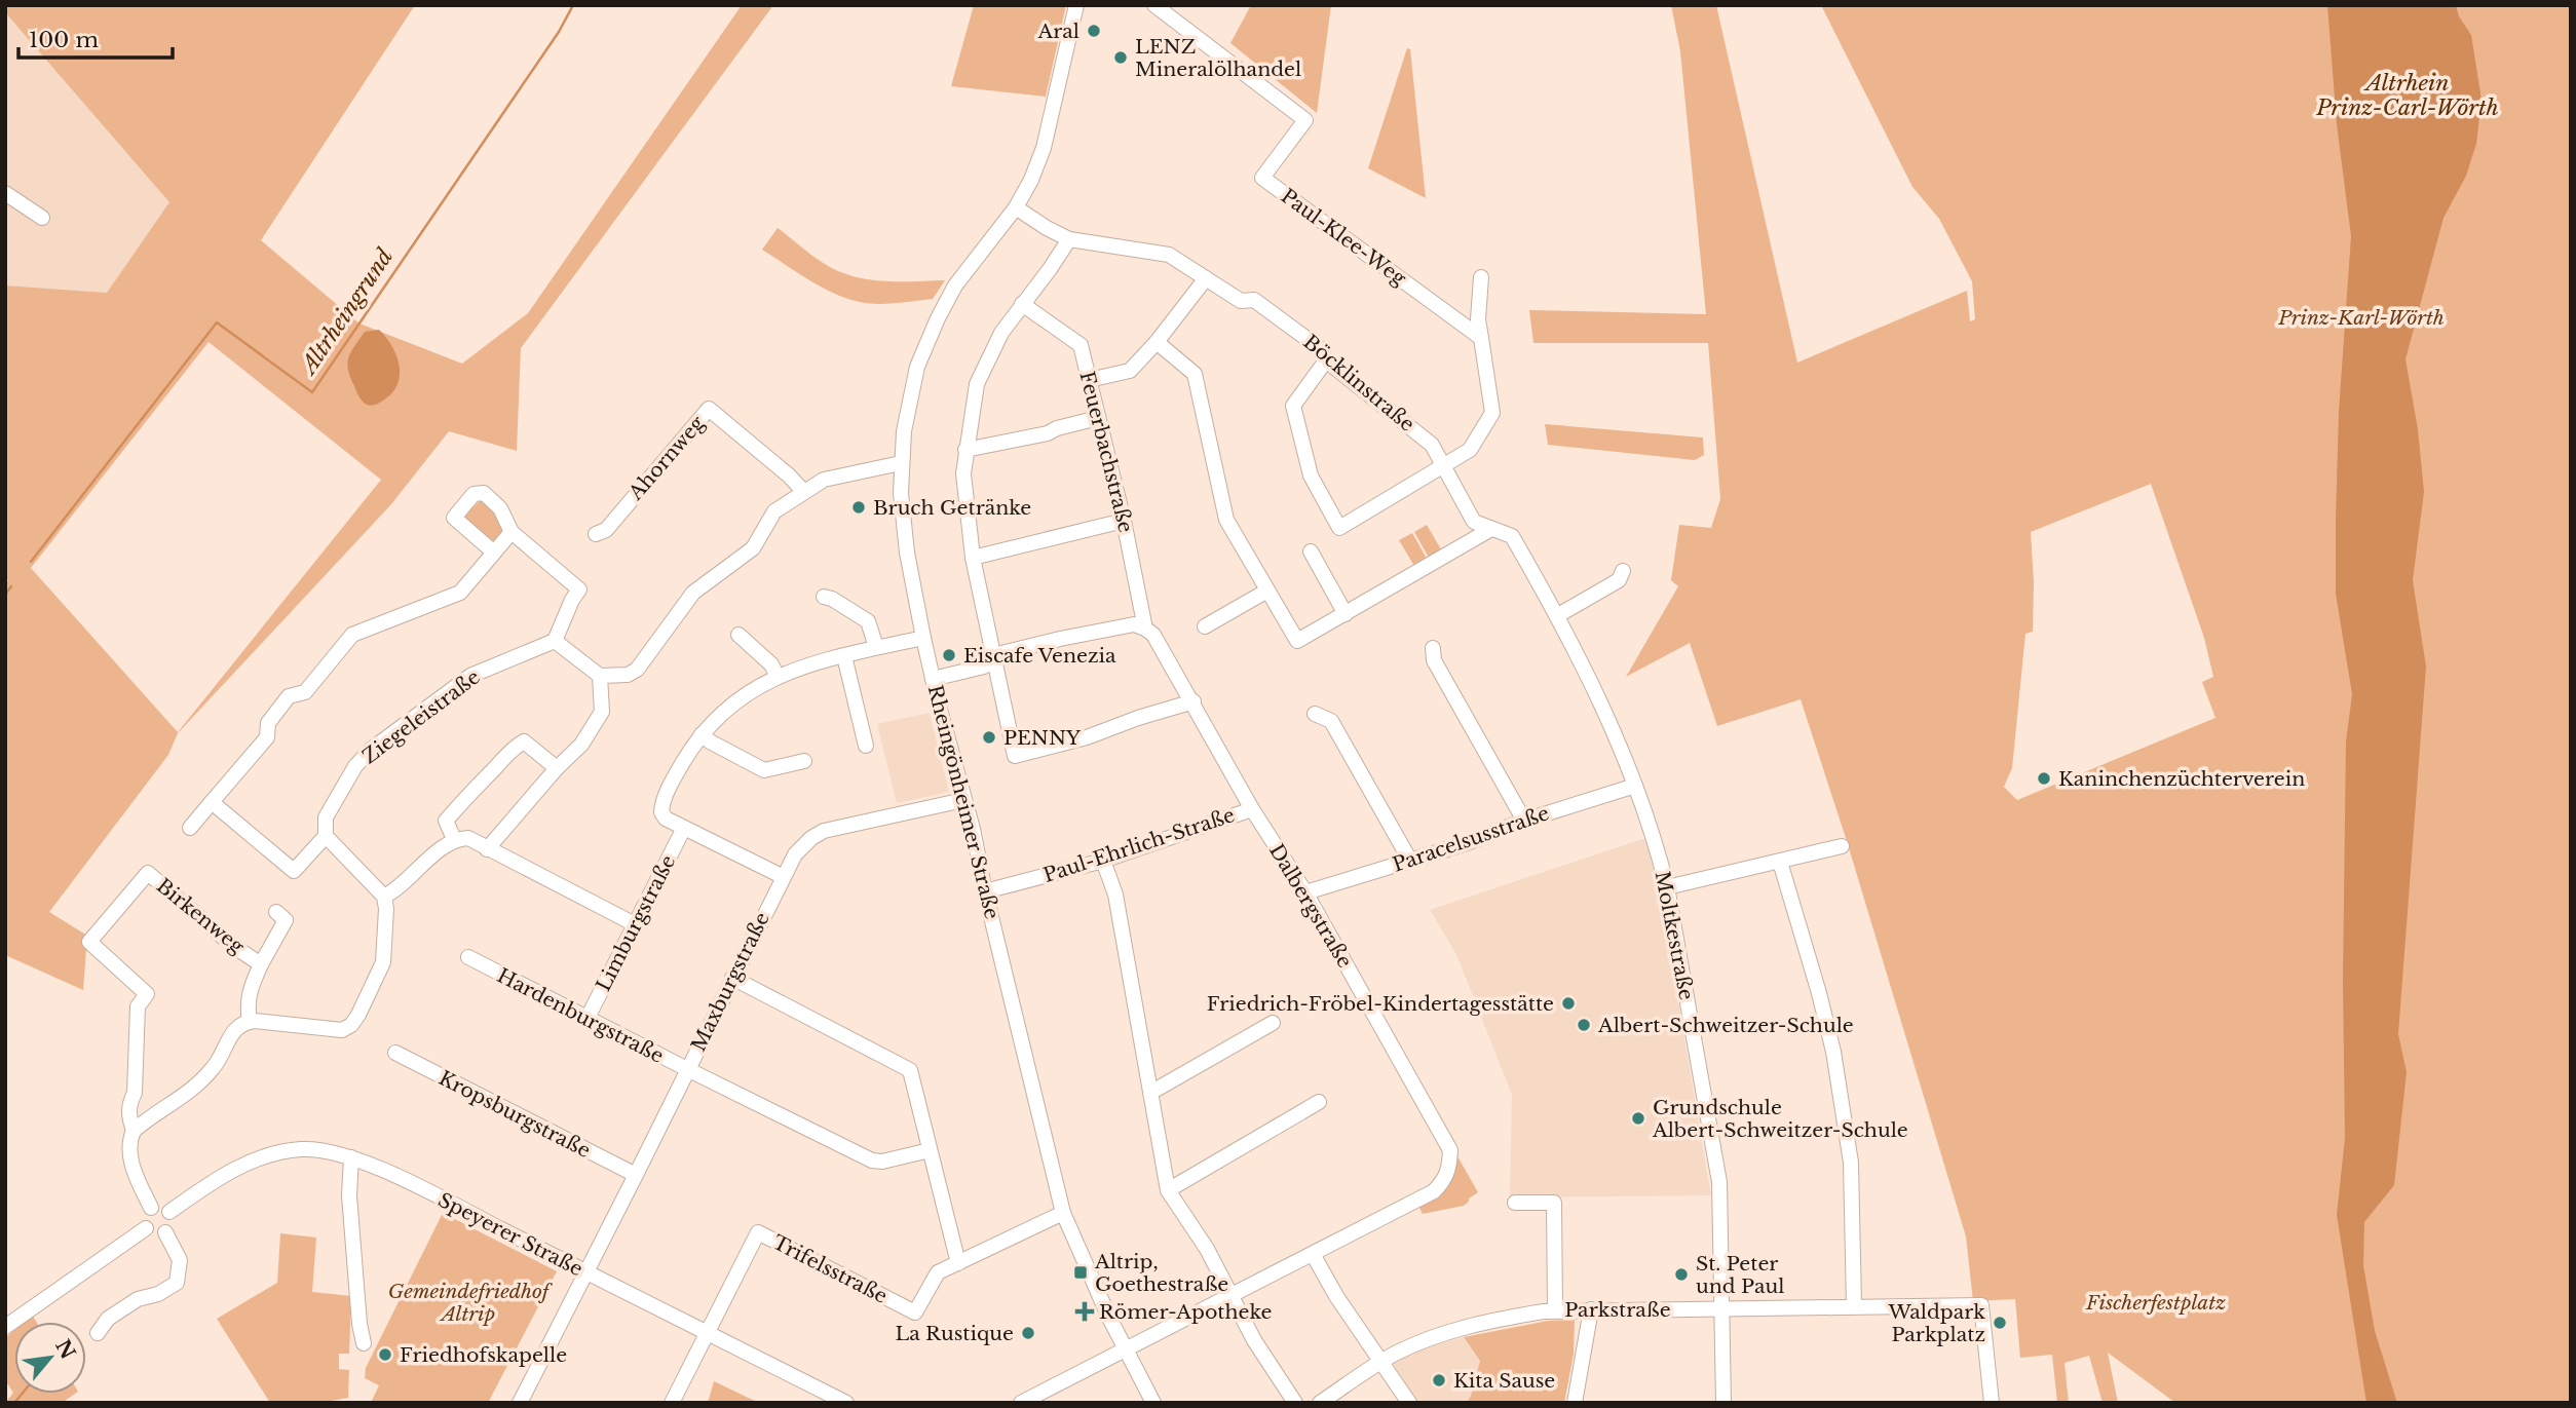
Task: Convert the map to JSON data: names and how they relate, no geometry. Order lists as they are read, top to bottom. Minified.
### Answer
{"streets":{"street":["Paul-Klee-Weg","Böcklinstraße","Feuerbachstraße","Ahornweg","Ziegeleistraße","Rheingönheimer Straße","Paracelsusstraße","Paul-Ehrlich-Straße","Dalbergstraße","Birkenweg","Limburgstraße","Moltkestraße","Maxburgstraße","Hardenburgstraße","Kropsburgstraße","Speyerer Straße","Trifelsstraße","Parkstraße"]},"crossings":[["Böcklinstraße","Rheingönheimer Straße"],["Böcklinstraße","Moltkestraße"],["Feuerbachstraße","Dalbergstraße"],["Rheingönheimer Straße","Paul-Ehrlich-Straße"],["Rheingönheimer Straße","Dalbergstraße"],["Rheingönheimer Straße","Maxburgstraße"],["Rheingönheimer Straße","Trifelsstraße"],["Paracelsusstraße","Dalbergstraße"],["Paracelsusstraße","Moltkestraße"],["Paul-Ehrlich-Straße","Dalbergstraße"],["Limburgstraße","Hardenburgstraße"],["Moltkestraße","Parkstraße"],["Maxburgstraße","Hardenburgstraße"],["Maxburgstraße","Kropsburgstraße"],["Maxburgstraße","Speyerer Straße"],["Speyerer Straße","Trifelsstraße"]],"water":["Altrhein Prinz-Carl-Wörth","Altrheingrund"],"parks":["Prinz-Karl-Wörth","Gemeindefriedhof Altrip","Fischerfestplatz"],"places":{"other":["Aral","LENZ Mineralölhandel","Bruch Getränke","Eiscafe Venezia","PENNY","Kaninchenzüchterverein","Friedrich-Fröbel-Kindertagesstätte","Albert-Schweitzer-Schule","Grundschule Albert-Schweitzer-Schule","St. Peter und Paul","Waldpark Parkplatz","La Rustique","Friedhofskapelle","Kita Sause"],"transit":["Altrip, Goethestraße"],"health":["Römer-Apotheke"]},"scale_bar":"100 m","north":"top right"}
